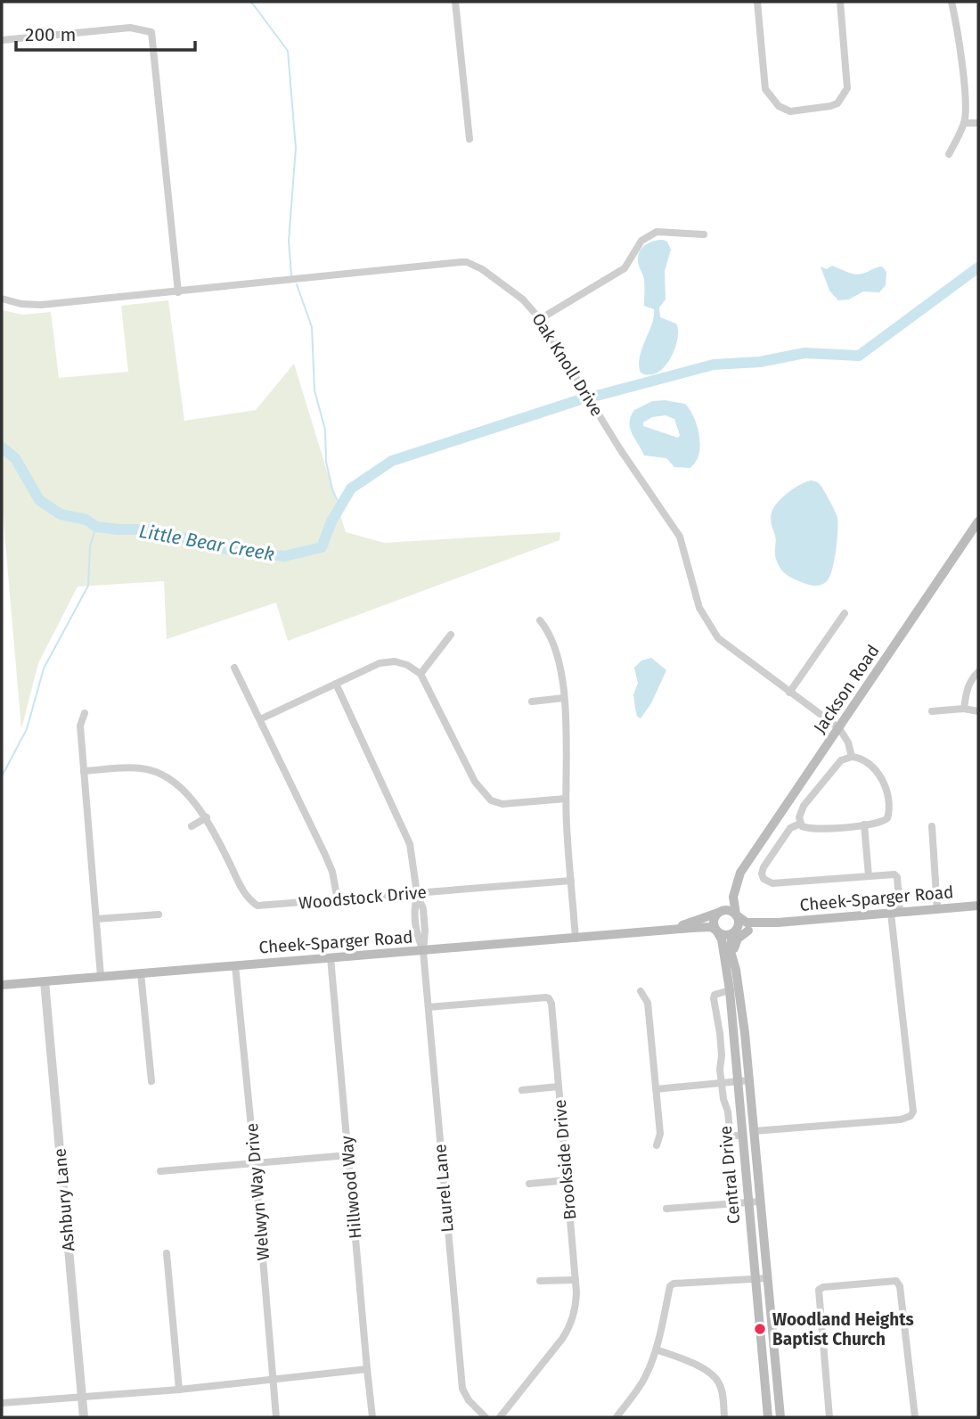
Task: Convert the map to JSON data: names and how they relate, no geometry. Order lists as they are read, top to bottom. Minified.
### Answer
{"streets":{"main road":["Jackson Road","Cheek-Sparger Road","Central Drive"],"street":["Oak Knoll Drive","Woodstock Drive","Brookside Drive","Hillwood Way","Laurel Lane","Welwyn Way Drive","Ashbury Lane"]},"crossings":[["Oak Knoll Drive","Jackson Road"],["Jackson Road","Cheek-Sparger Road"],["Jackson Road","Central Drive"],["Woodstock Drive","Laurel Lane"],["Cheek-Sparger Road","Central Drive"],["Cheek-Sparger Road","Hillwood Way"],["Cheek-Sparger Road","Laurel Lane"],["Cheek-Sparger Road","Welwyn Way Drive"],["Cheek-Sparger Road","Ashbury Lane"],["Brookside Drive","Laurel Lane"]],"water":["Little Bear Creek"],"places":["Woodland Heights Baptist Church"],"scale_bar":"200 m"}
